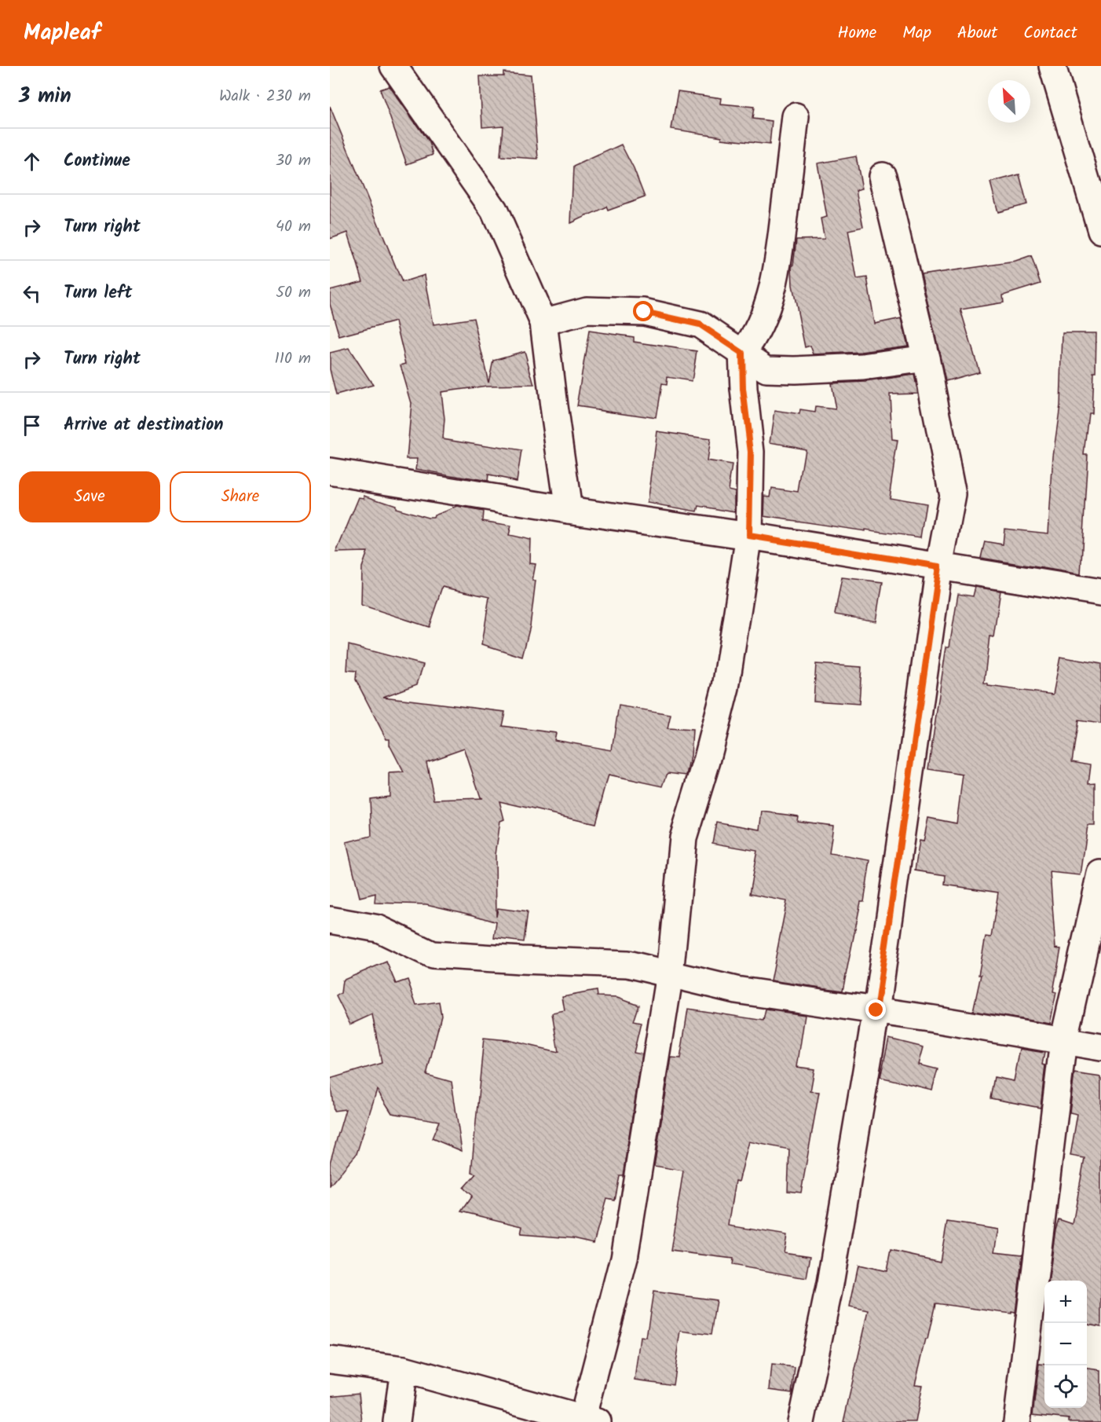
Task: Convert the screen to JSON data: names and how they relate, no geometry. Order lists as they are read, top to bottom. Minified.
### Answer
{"north":"top left","page":{"header":"Mapleaf","nav":["Home","Map","About","Contact"],"heading":["3 min","Walk · 230 m"],"list":[["Continue","30 m"],["Turn right","40 m"],["Turn left","50 m"],["Turn right","110 m"],"Arrive at destination"],"buttons":["Save","Share"],"map_buttons":["+","−"]}}
